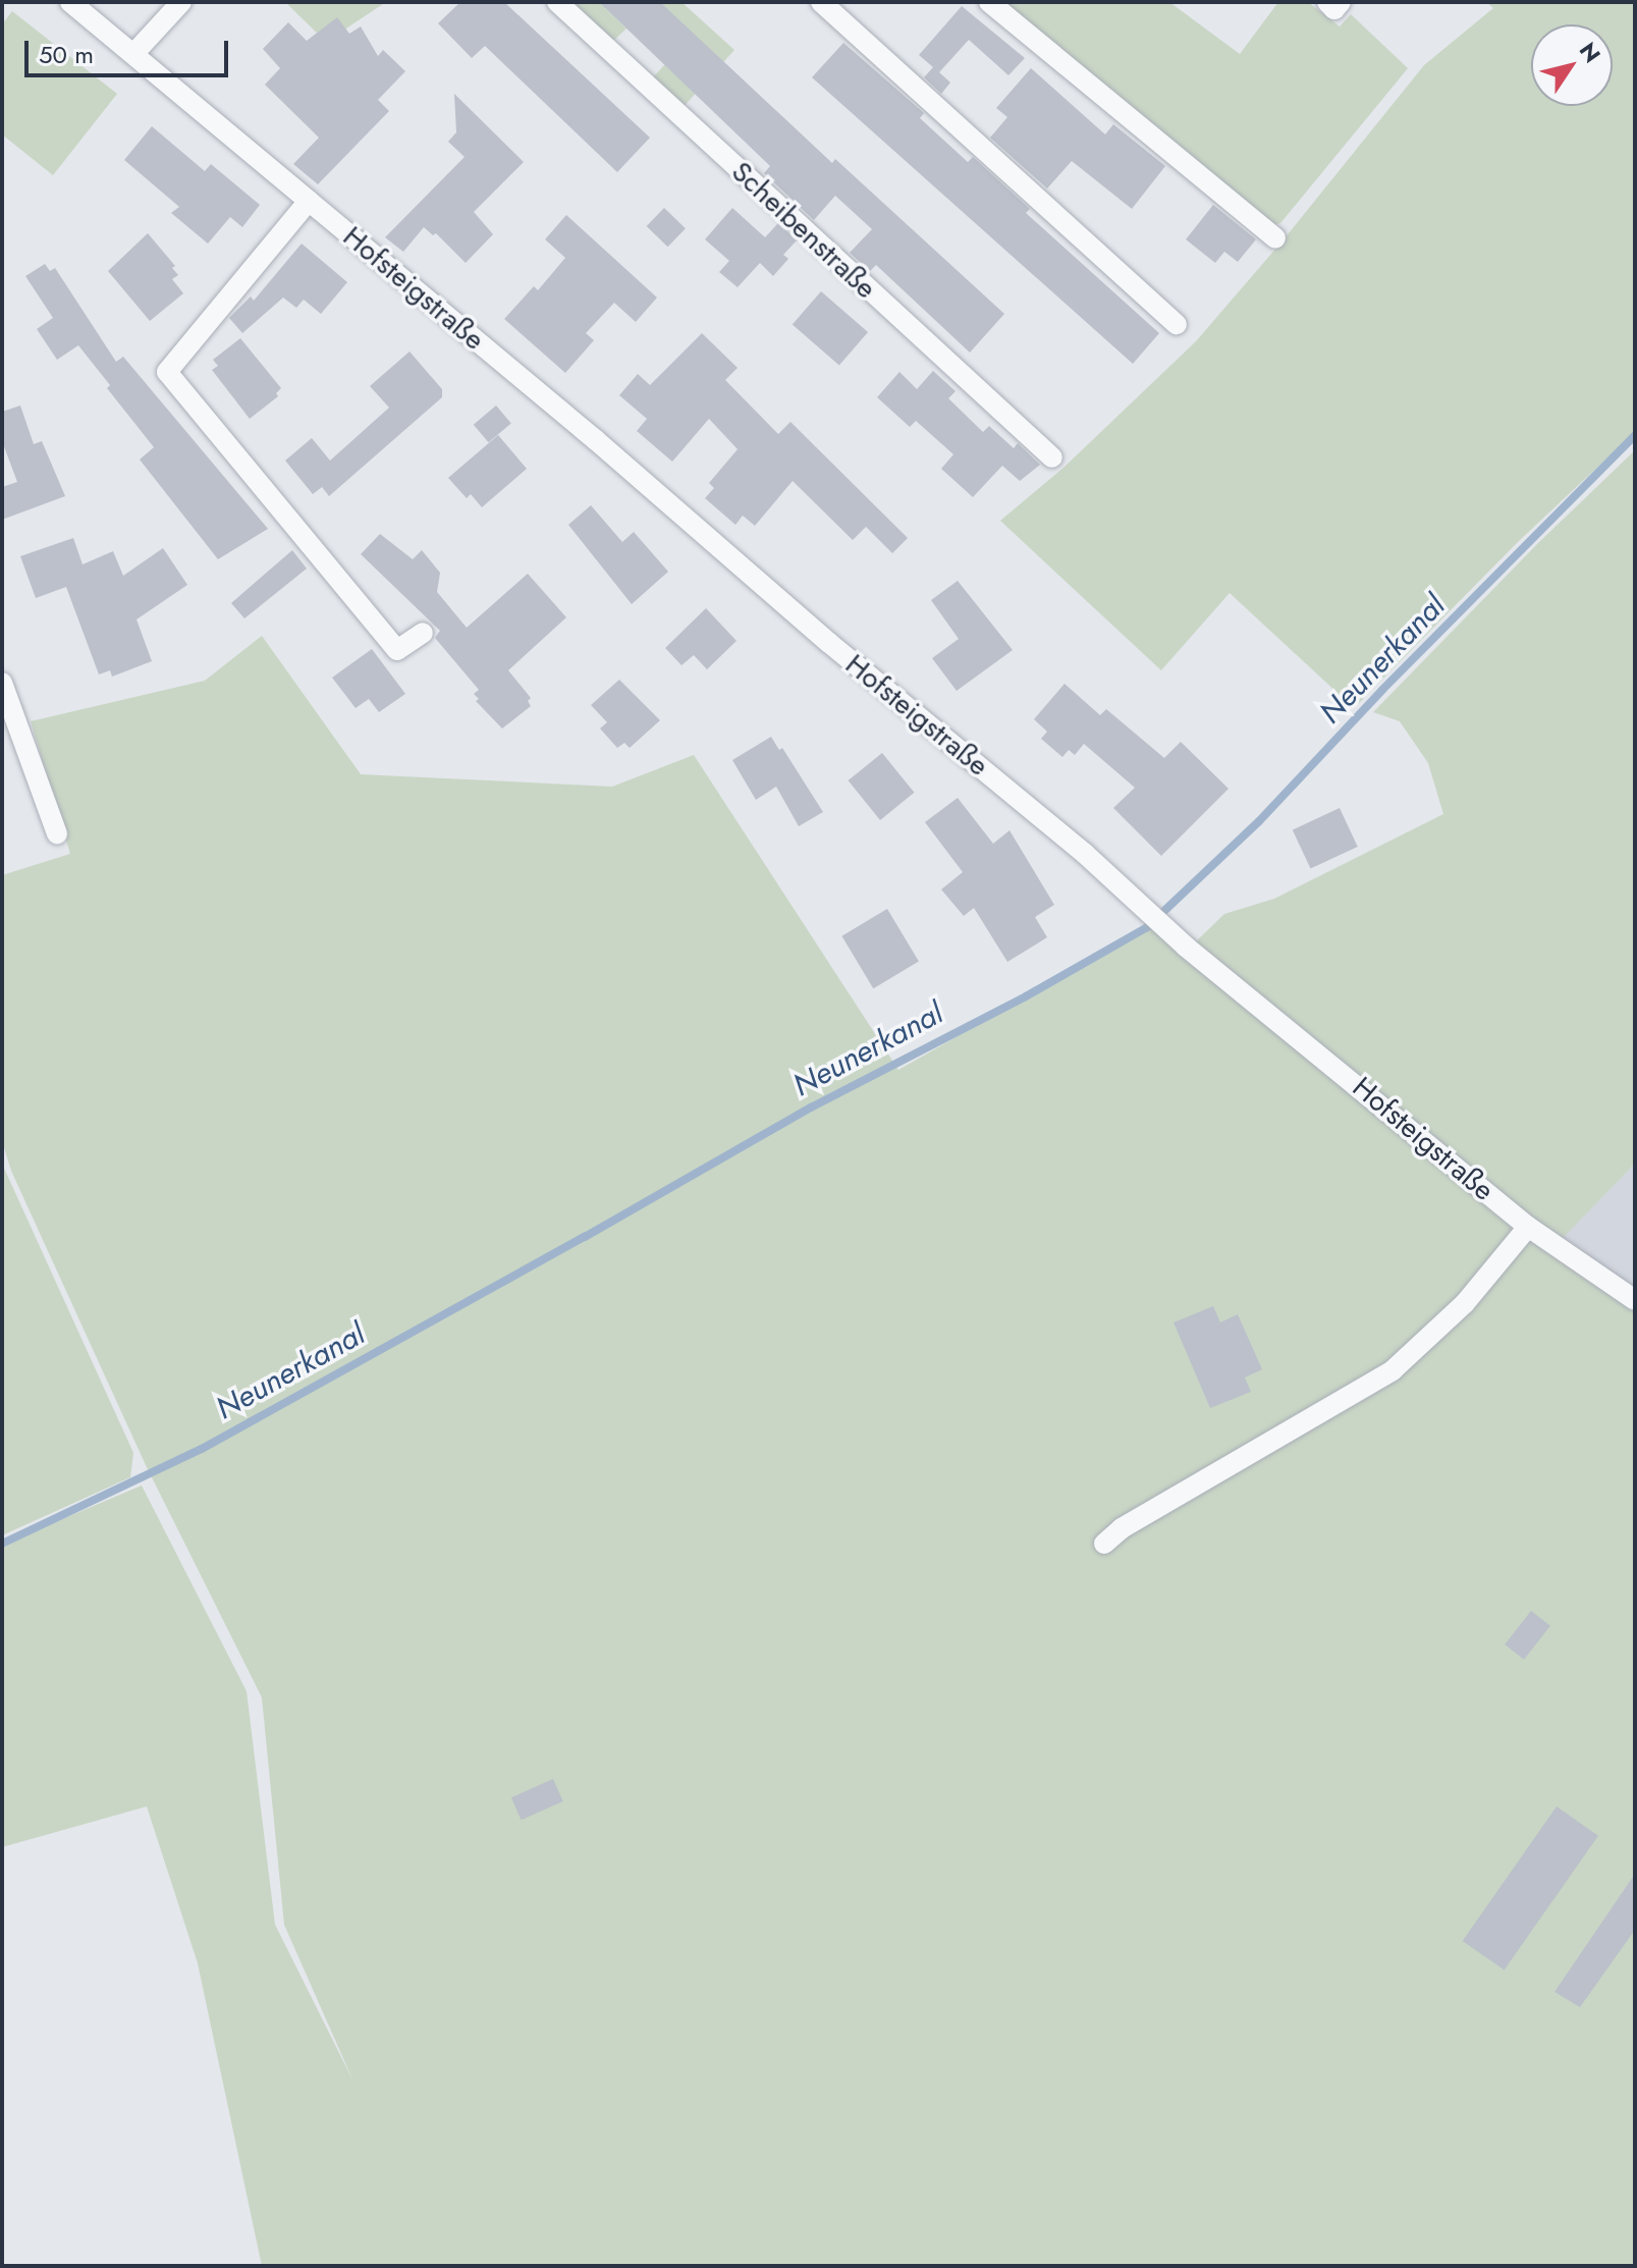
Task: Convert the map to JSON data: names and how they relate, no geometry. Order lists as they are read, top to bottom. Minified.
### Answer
{"streets":{"street":["Scheibenstraße","Hofsteigstraße"]},"water":["Neunerkanal"],"scale_bar":"50 m","north":"top right"}
